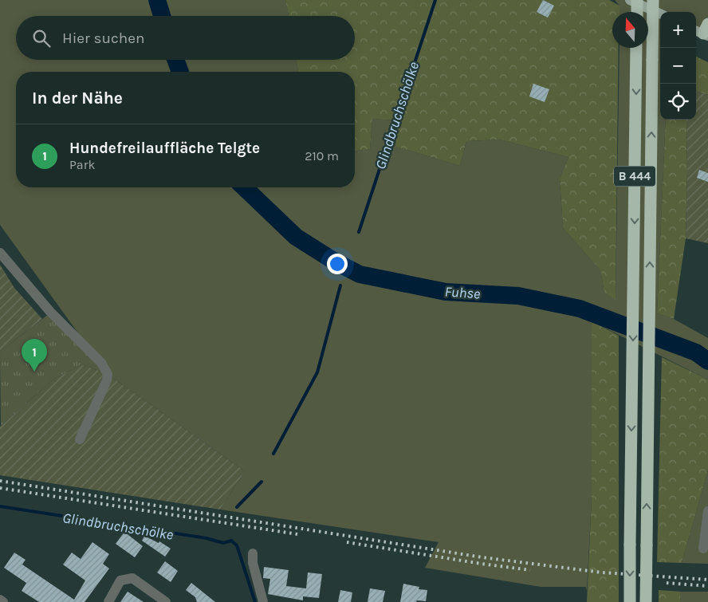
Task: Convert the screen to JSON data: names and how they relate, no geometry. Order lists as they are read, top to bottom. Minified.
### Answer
{"streets":{"highway":["B 444"]},"water":["Glindbruchschölke","Fuhse"],"north":"top","page":{"map_buttons":["+","−"],"search":"Hier suchen","heading":"In der Nähe","list":[{"mark":"1","name":"Hundefreilauffläche Telgte","note":"Park","value":"210 m"}],"pins":"1"}}
